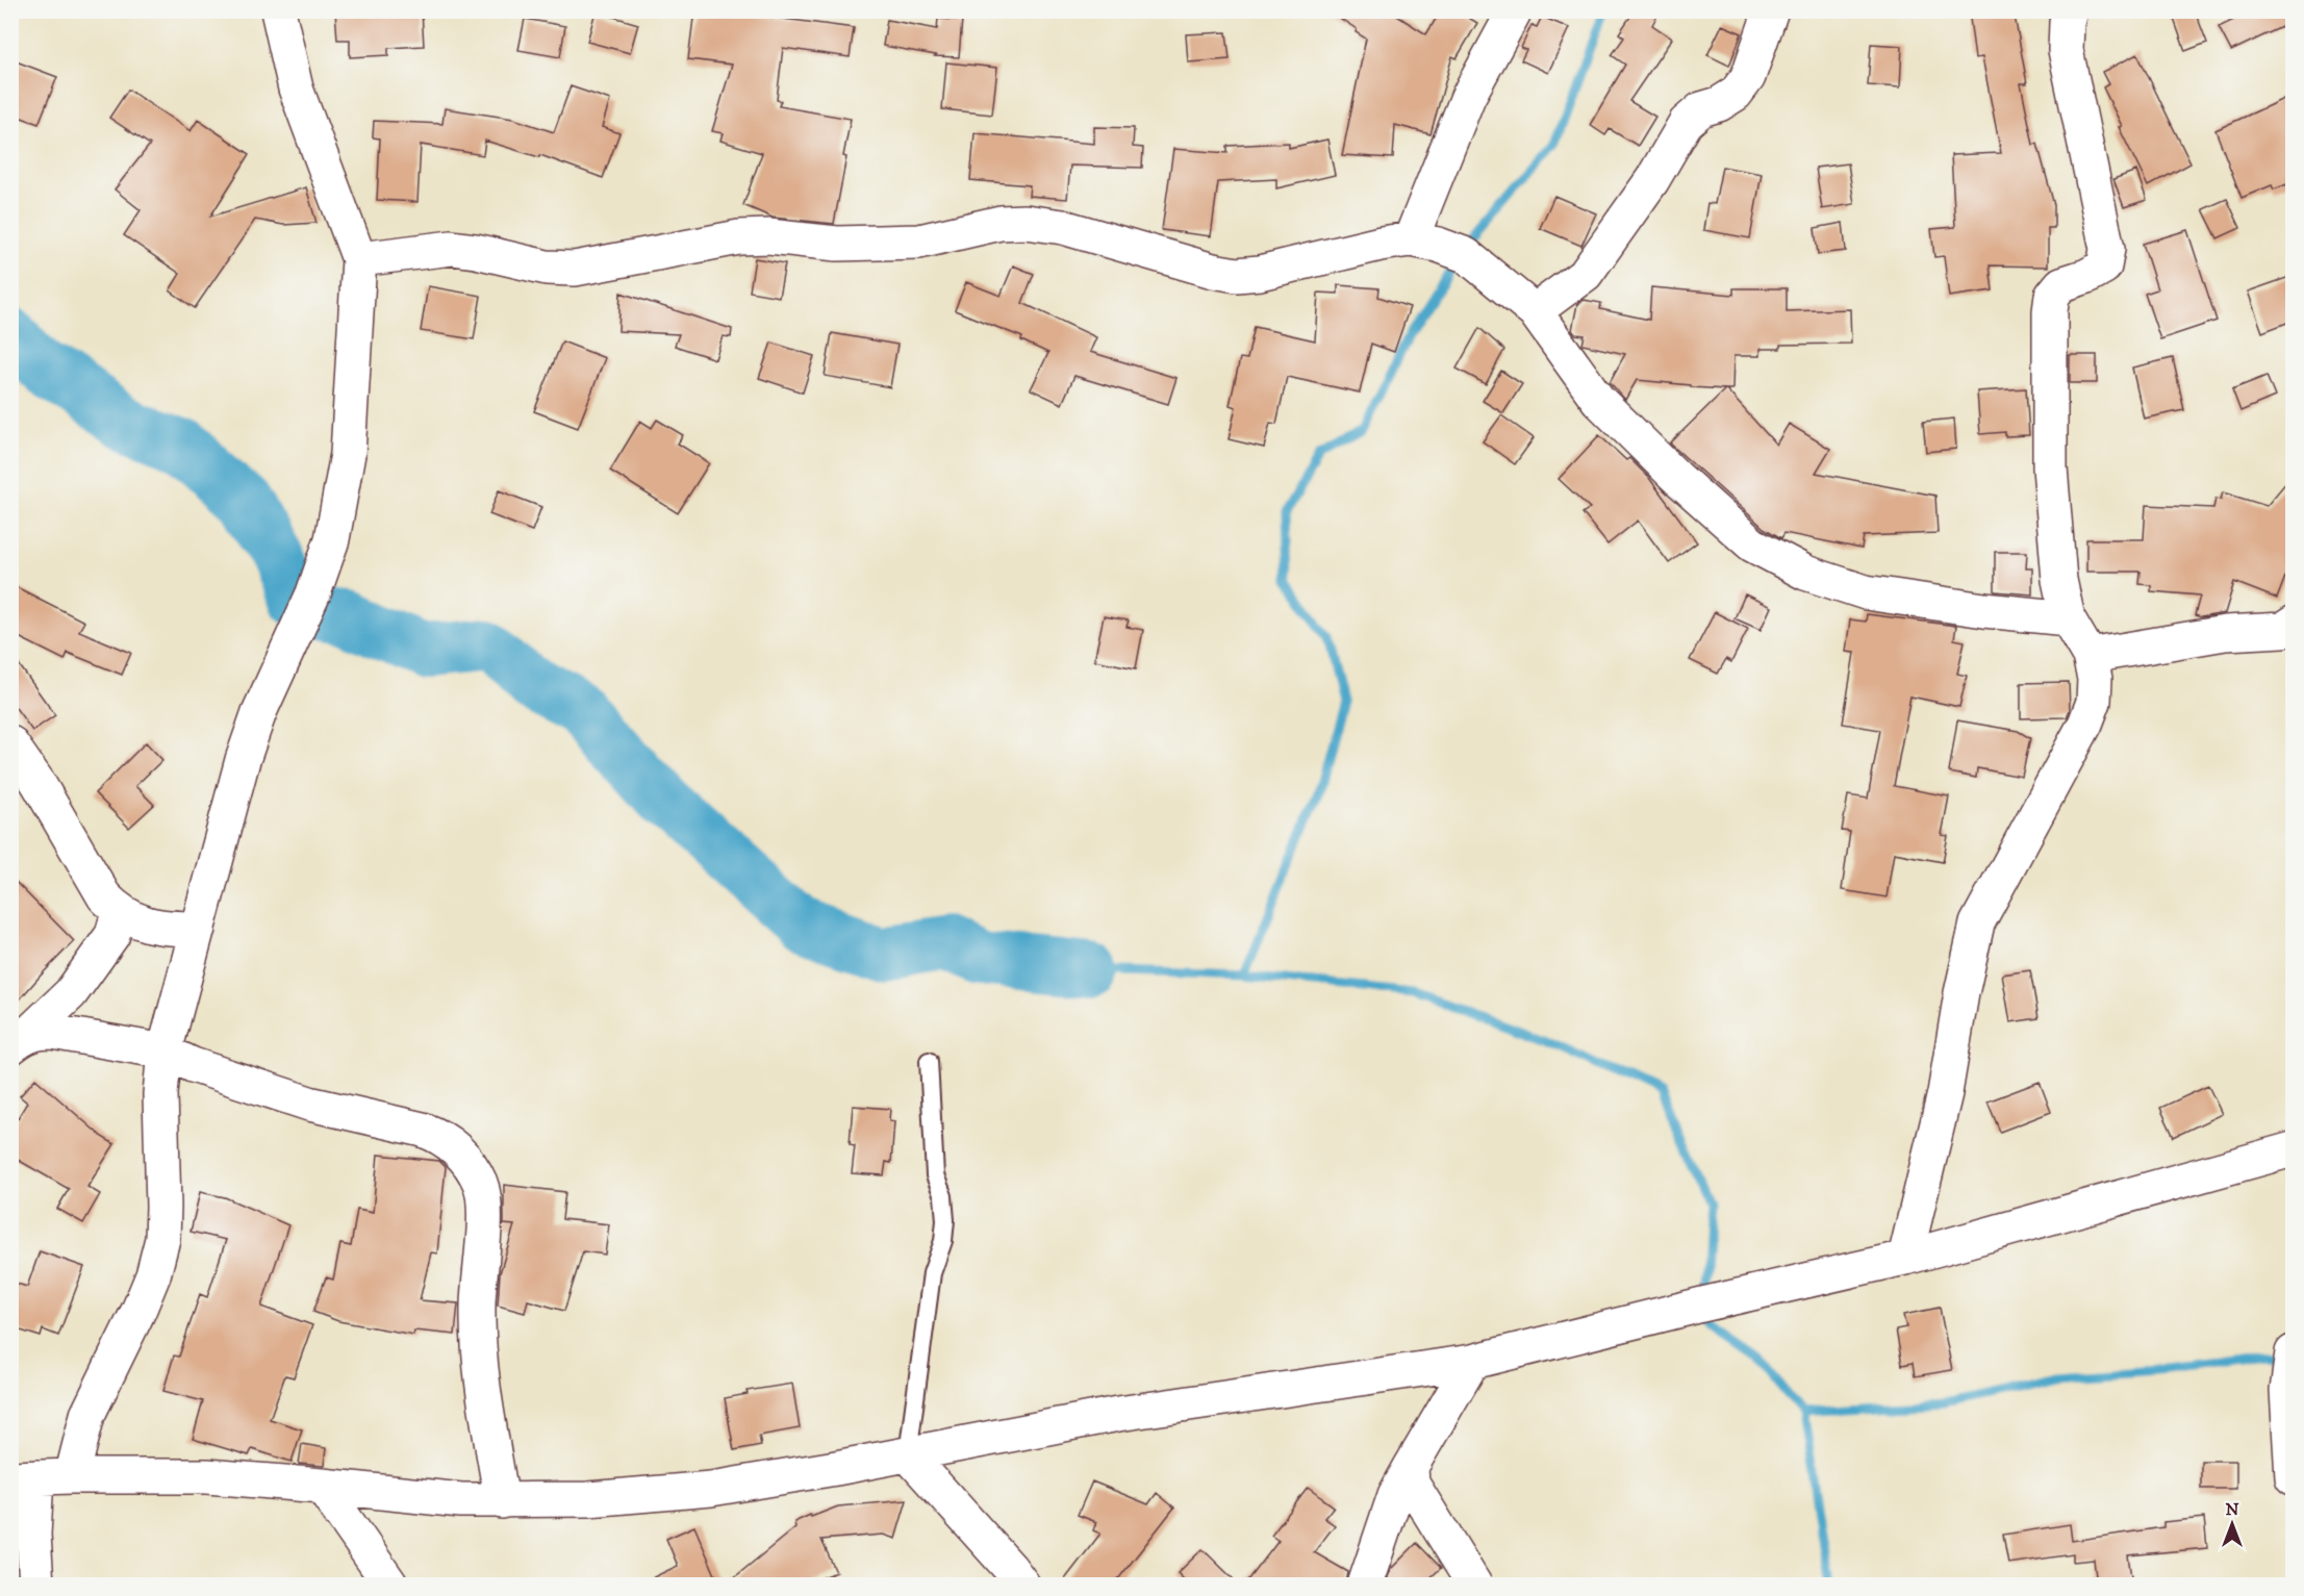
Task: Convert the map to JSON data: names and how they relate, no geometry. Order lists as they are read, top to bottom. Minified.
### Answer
{"north":"top"}
